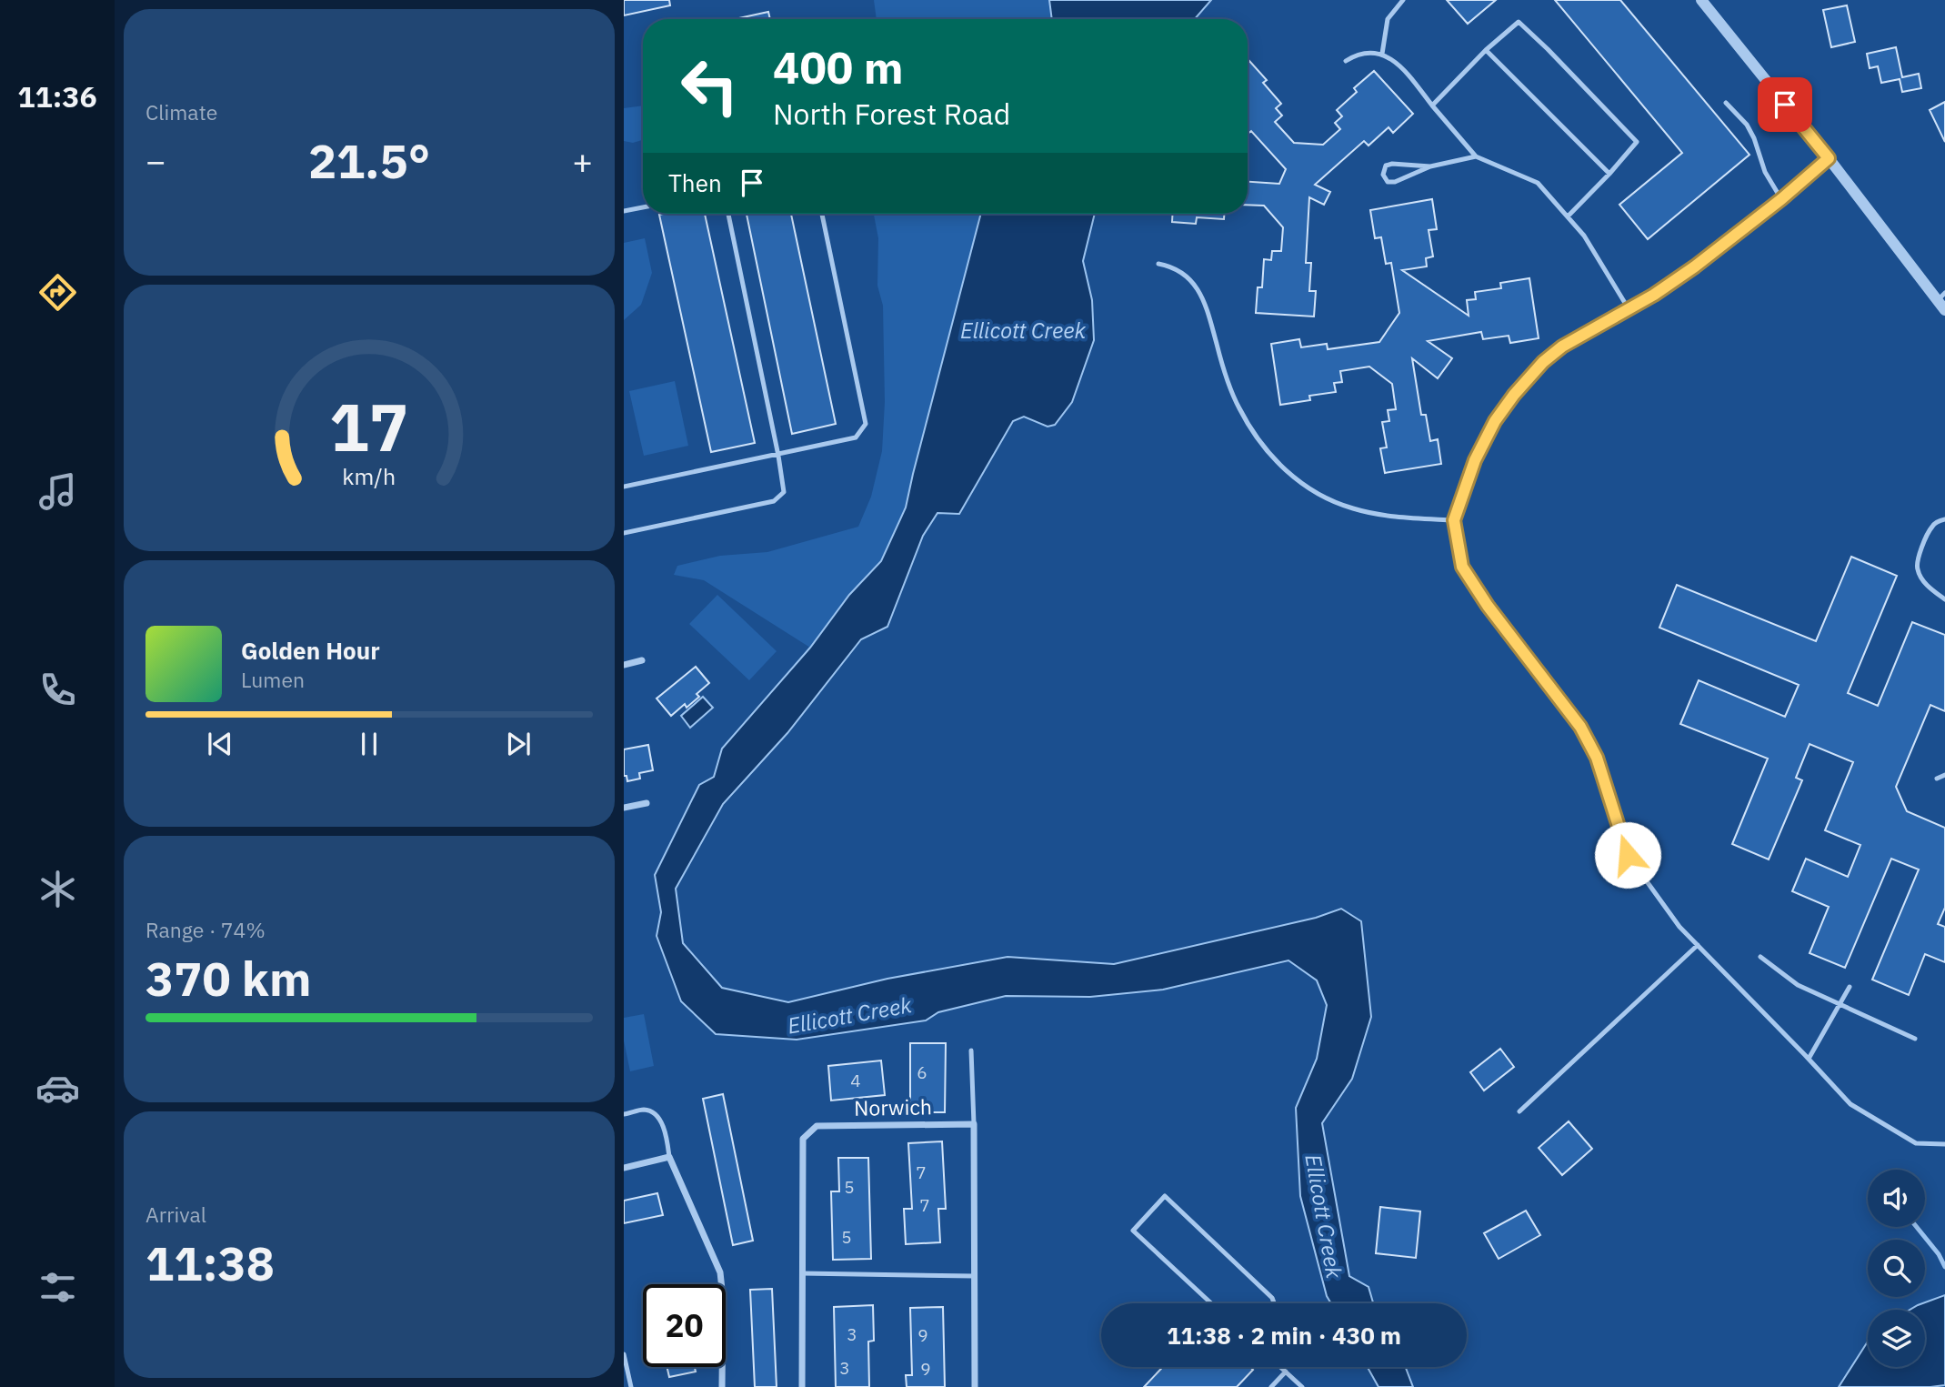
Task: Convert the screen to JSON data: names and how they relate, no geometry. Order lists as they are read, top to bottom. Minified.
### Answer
{"streets":{"street":["Norwich"]},"water":["Ellicott Creek"],"house_numbers":["6","4","7","5","7","5","3","9","3","9"],"page":{"tabs":"11:36","tile":["Climate",["Range · 74%","370 km"],["Arrival","11:38"]],"turn":["400 m","North Forest Road"],"heat":["−","21.5°","+"],"then":"Then","song":["Golden Hour","Lumen"],"limit":"20","trip":"11:38 · 2 min · 430 m","gauge":["17","km/h"]}}
